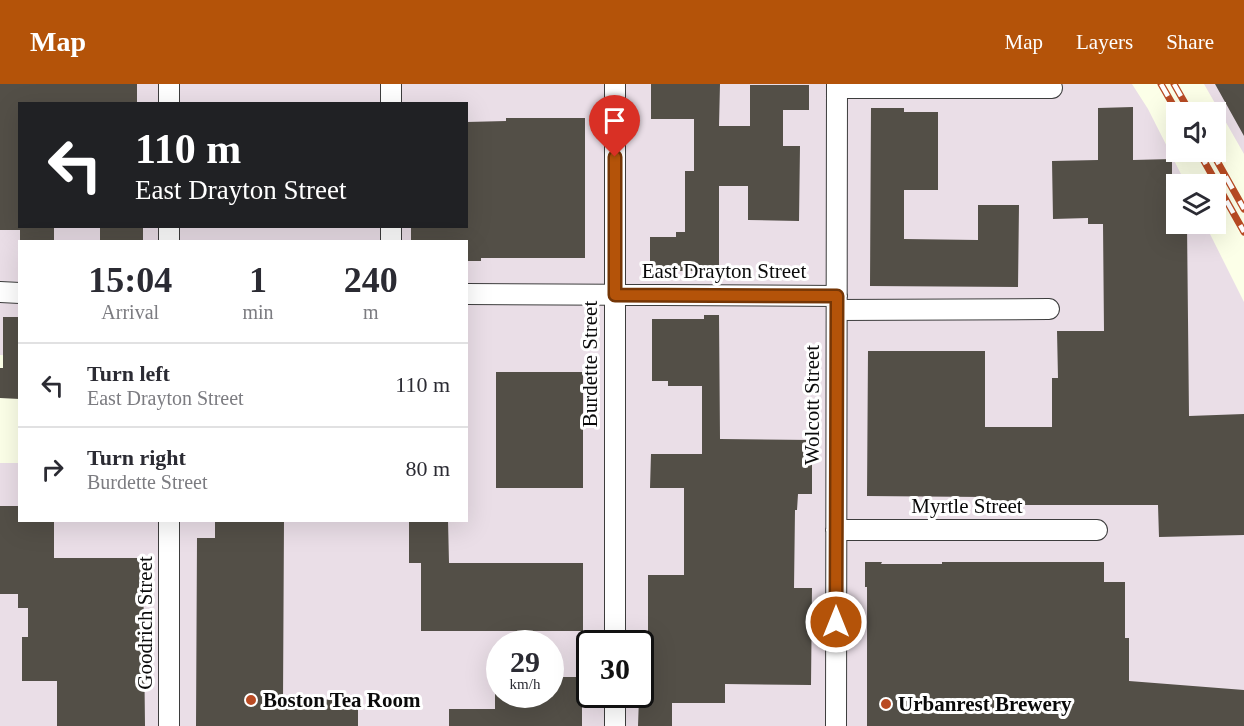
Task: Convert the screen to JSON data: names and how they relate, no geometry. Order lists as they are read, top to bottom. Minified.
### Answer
{"streets":{"street":["East Drayton Street","Burdette Street","Wolcott Street","Myrtle Street","Goodrich Street"]},"crossings":[["East Drayton Street","Burdette Street"],["East Drayton Street","Wolcott Street"],["Wolcott Street","Myrtle Street"]],"places":["Boston Tea Room","Urbanrest Brewery"],"page":{"header":"Map","nav":["Map","Layers","Share"],"turn":["110 m","East Drayton Street"],"eta":["15:04","Arrival","1","min","240","m"],"list":[{"name":"Turn left","note":"East Drayton Street","value":"110 m"},{"name":"Turn right","note":"Burdette Street","value":"80 m"}],"speed":"29 km/h","limit":"30"}}
